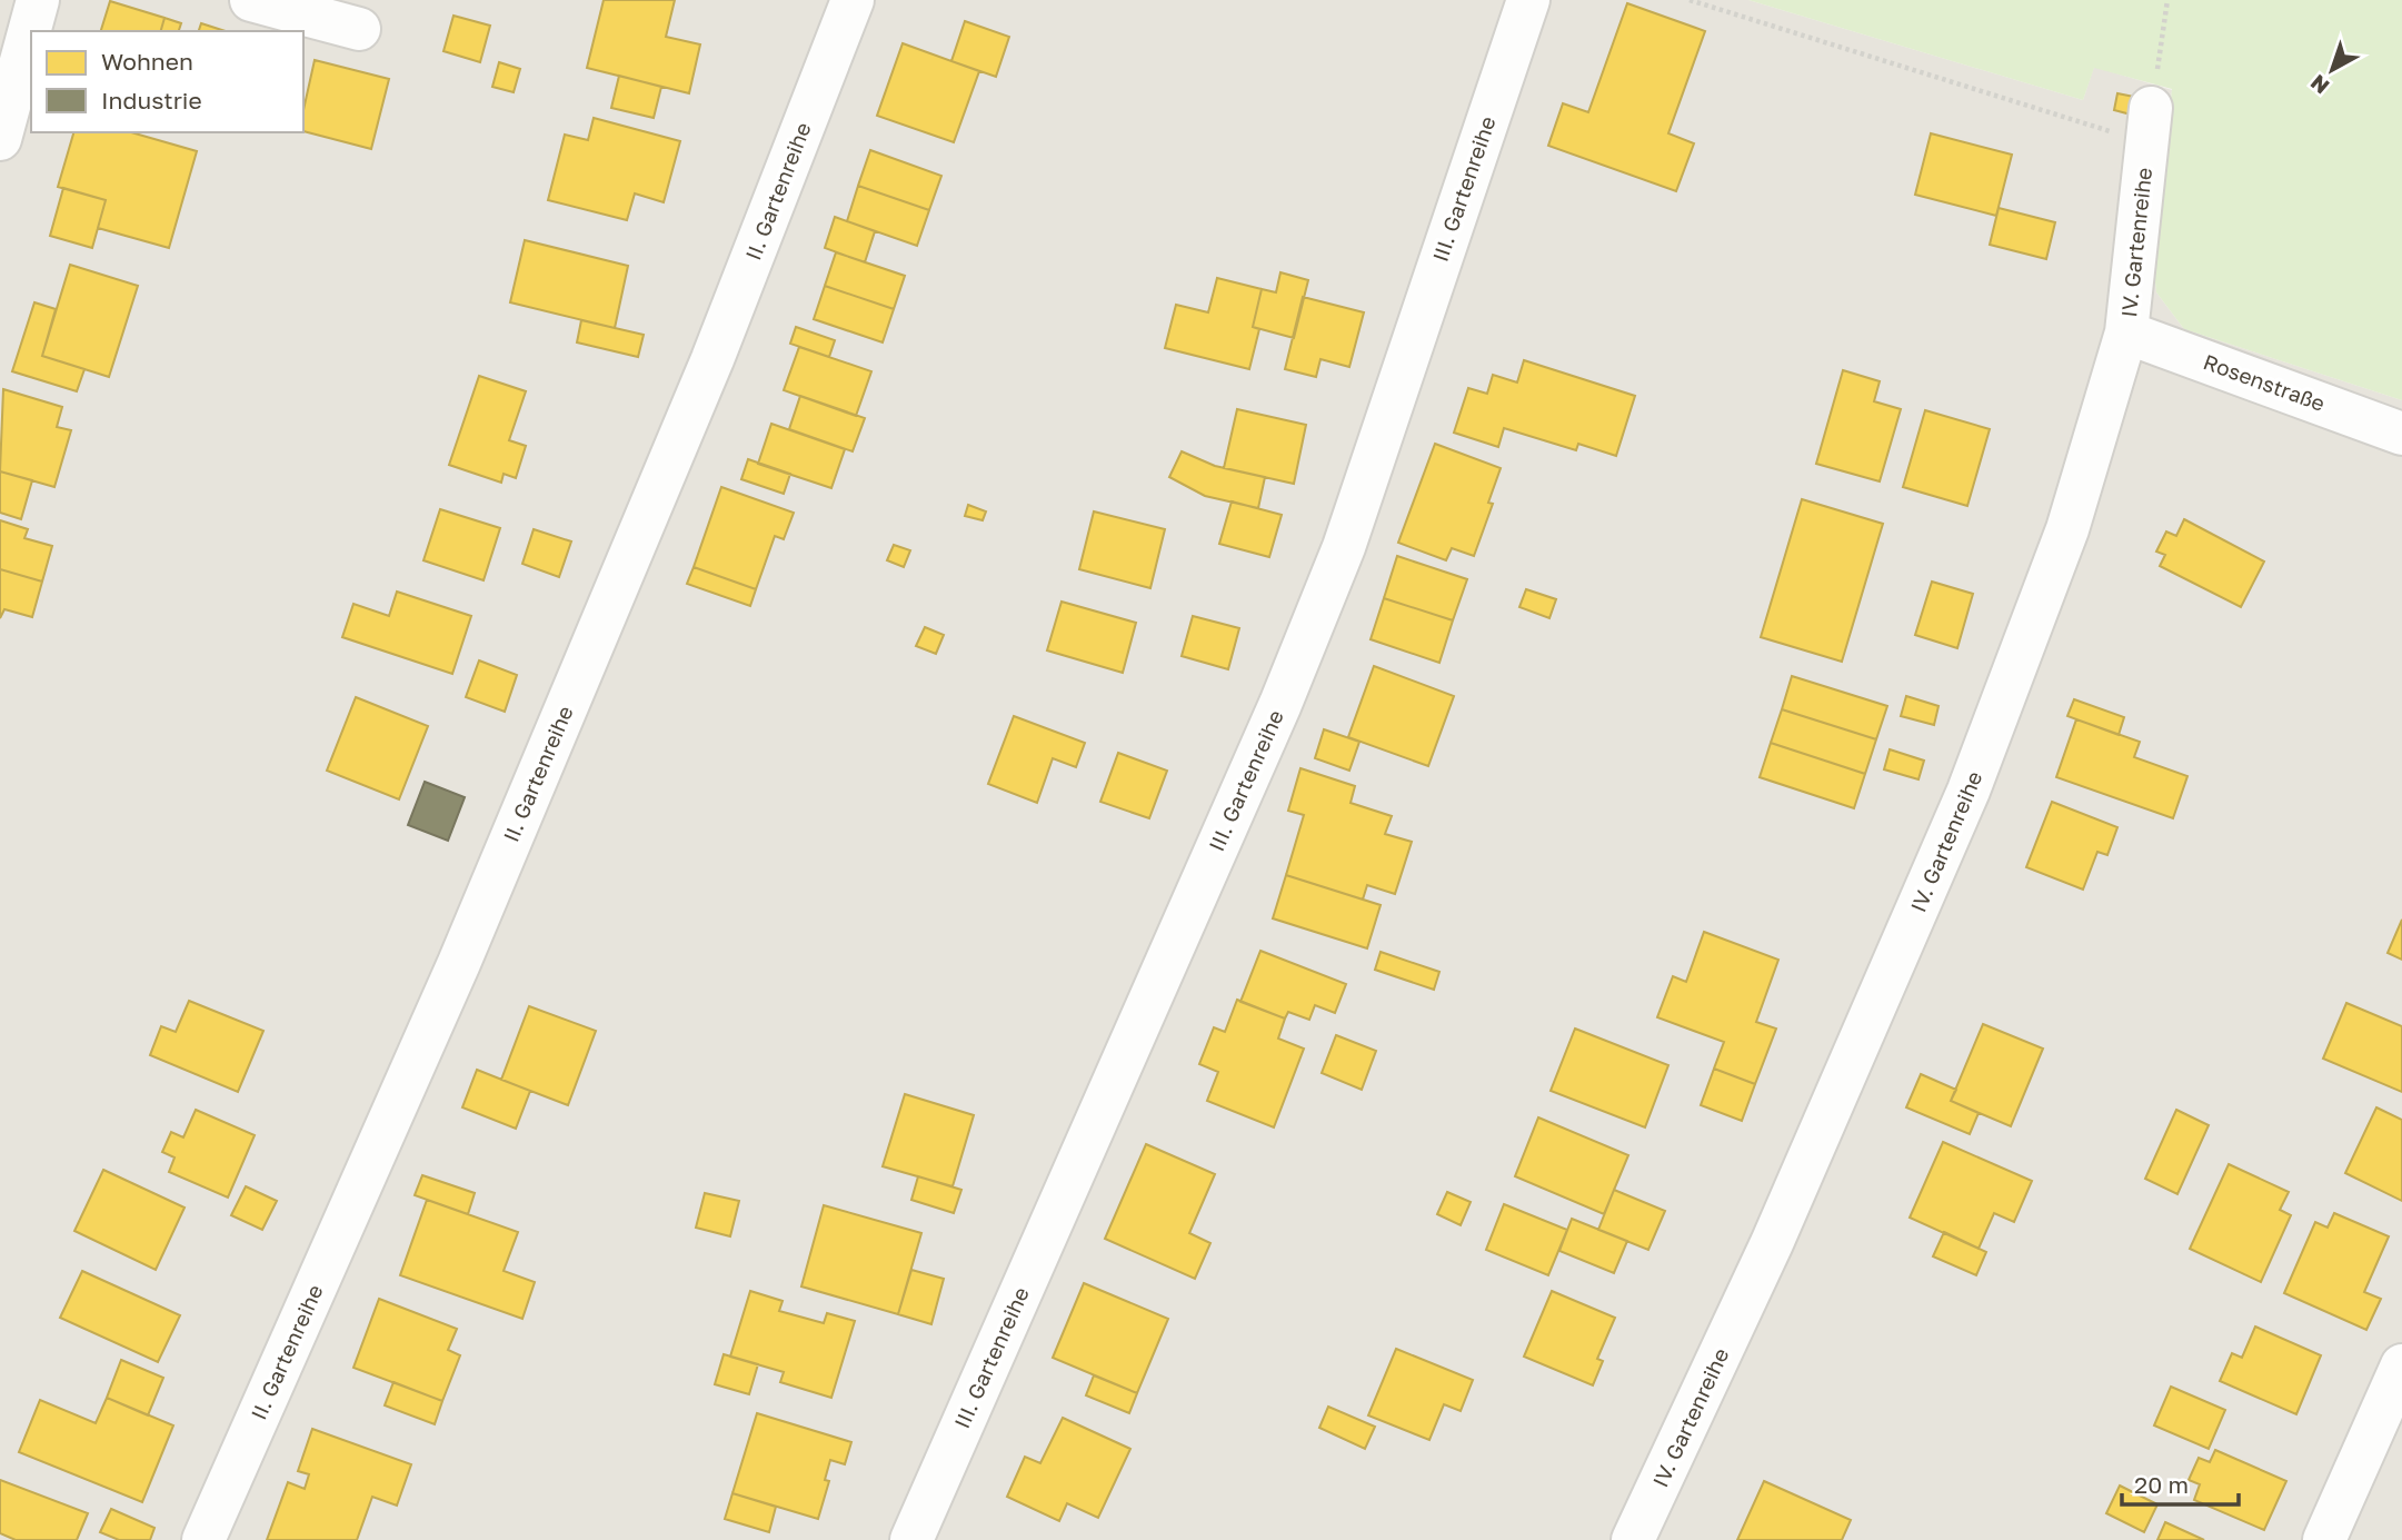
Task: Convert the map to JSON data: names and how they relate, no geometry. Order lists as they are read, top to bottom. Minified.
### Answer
{"streets":{"street":["III. Gartenreihe","II. Gartenreihe","IV. Gartenreihe","Rosenstraße"]},"crossings":[["IV. Gartenreihe","Rosenstraße"]],"legend":["Wohnen","Industrie"],"scale_bar":"20 m","north":"bottom left"}
